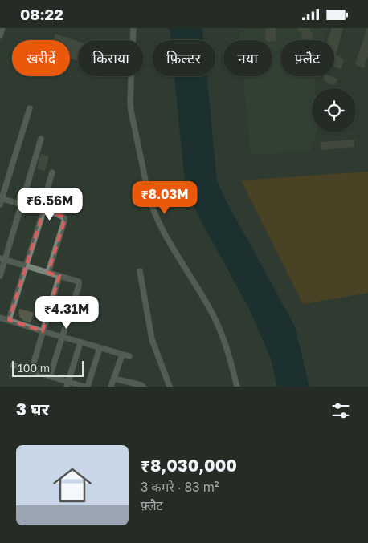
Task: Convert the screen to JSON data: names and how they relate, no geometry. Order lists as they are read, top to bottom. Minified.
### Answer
{"scale_bar":"100 m","page":{"status":"08:22","chip":["खरीदें","किराया","फ़िल्टर","नया","फ़्लैट"],"price":["₹8.03M","₹6.56M","₹4.31M"],"scale":"100 m","heading":"3 घर","list":[{"name":"₹8,030,000","note":"3 कमरे · 83 m² · फ़्लैट"}]}}
